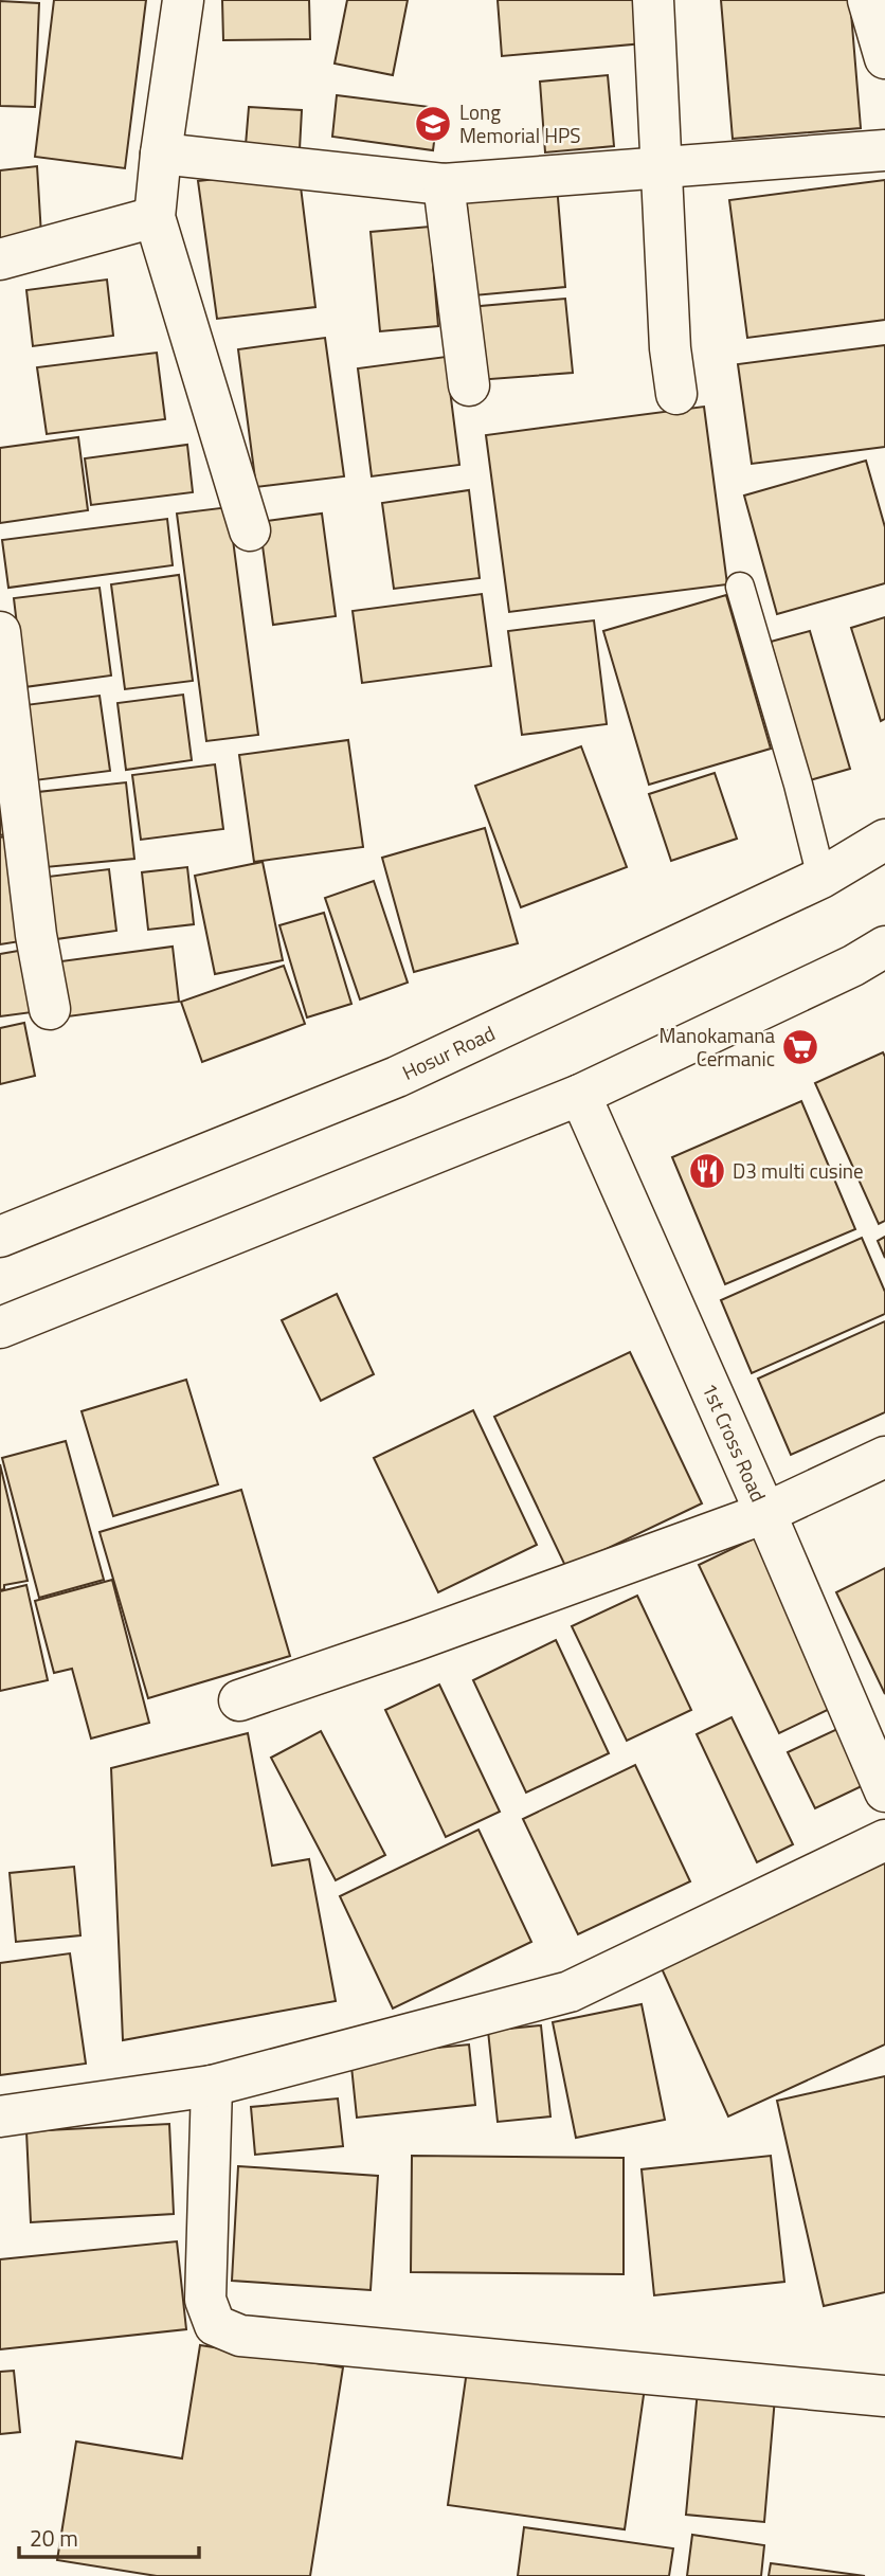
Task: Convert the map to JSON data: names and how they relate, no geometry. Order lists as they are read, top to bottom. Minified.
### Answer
{"streets":{"street":["Hosur Road","1st Cross Road"]},"places":{"school or university":["Long Memorial HPS"],"supermarket":["Manokamana Cermanic"],"restaurant":["D3 multi cusine"]},"scale_bar":"20 m"}
